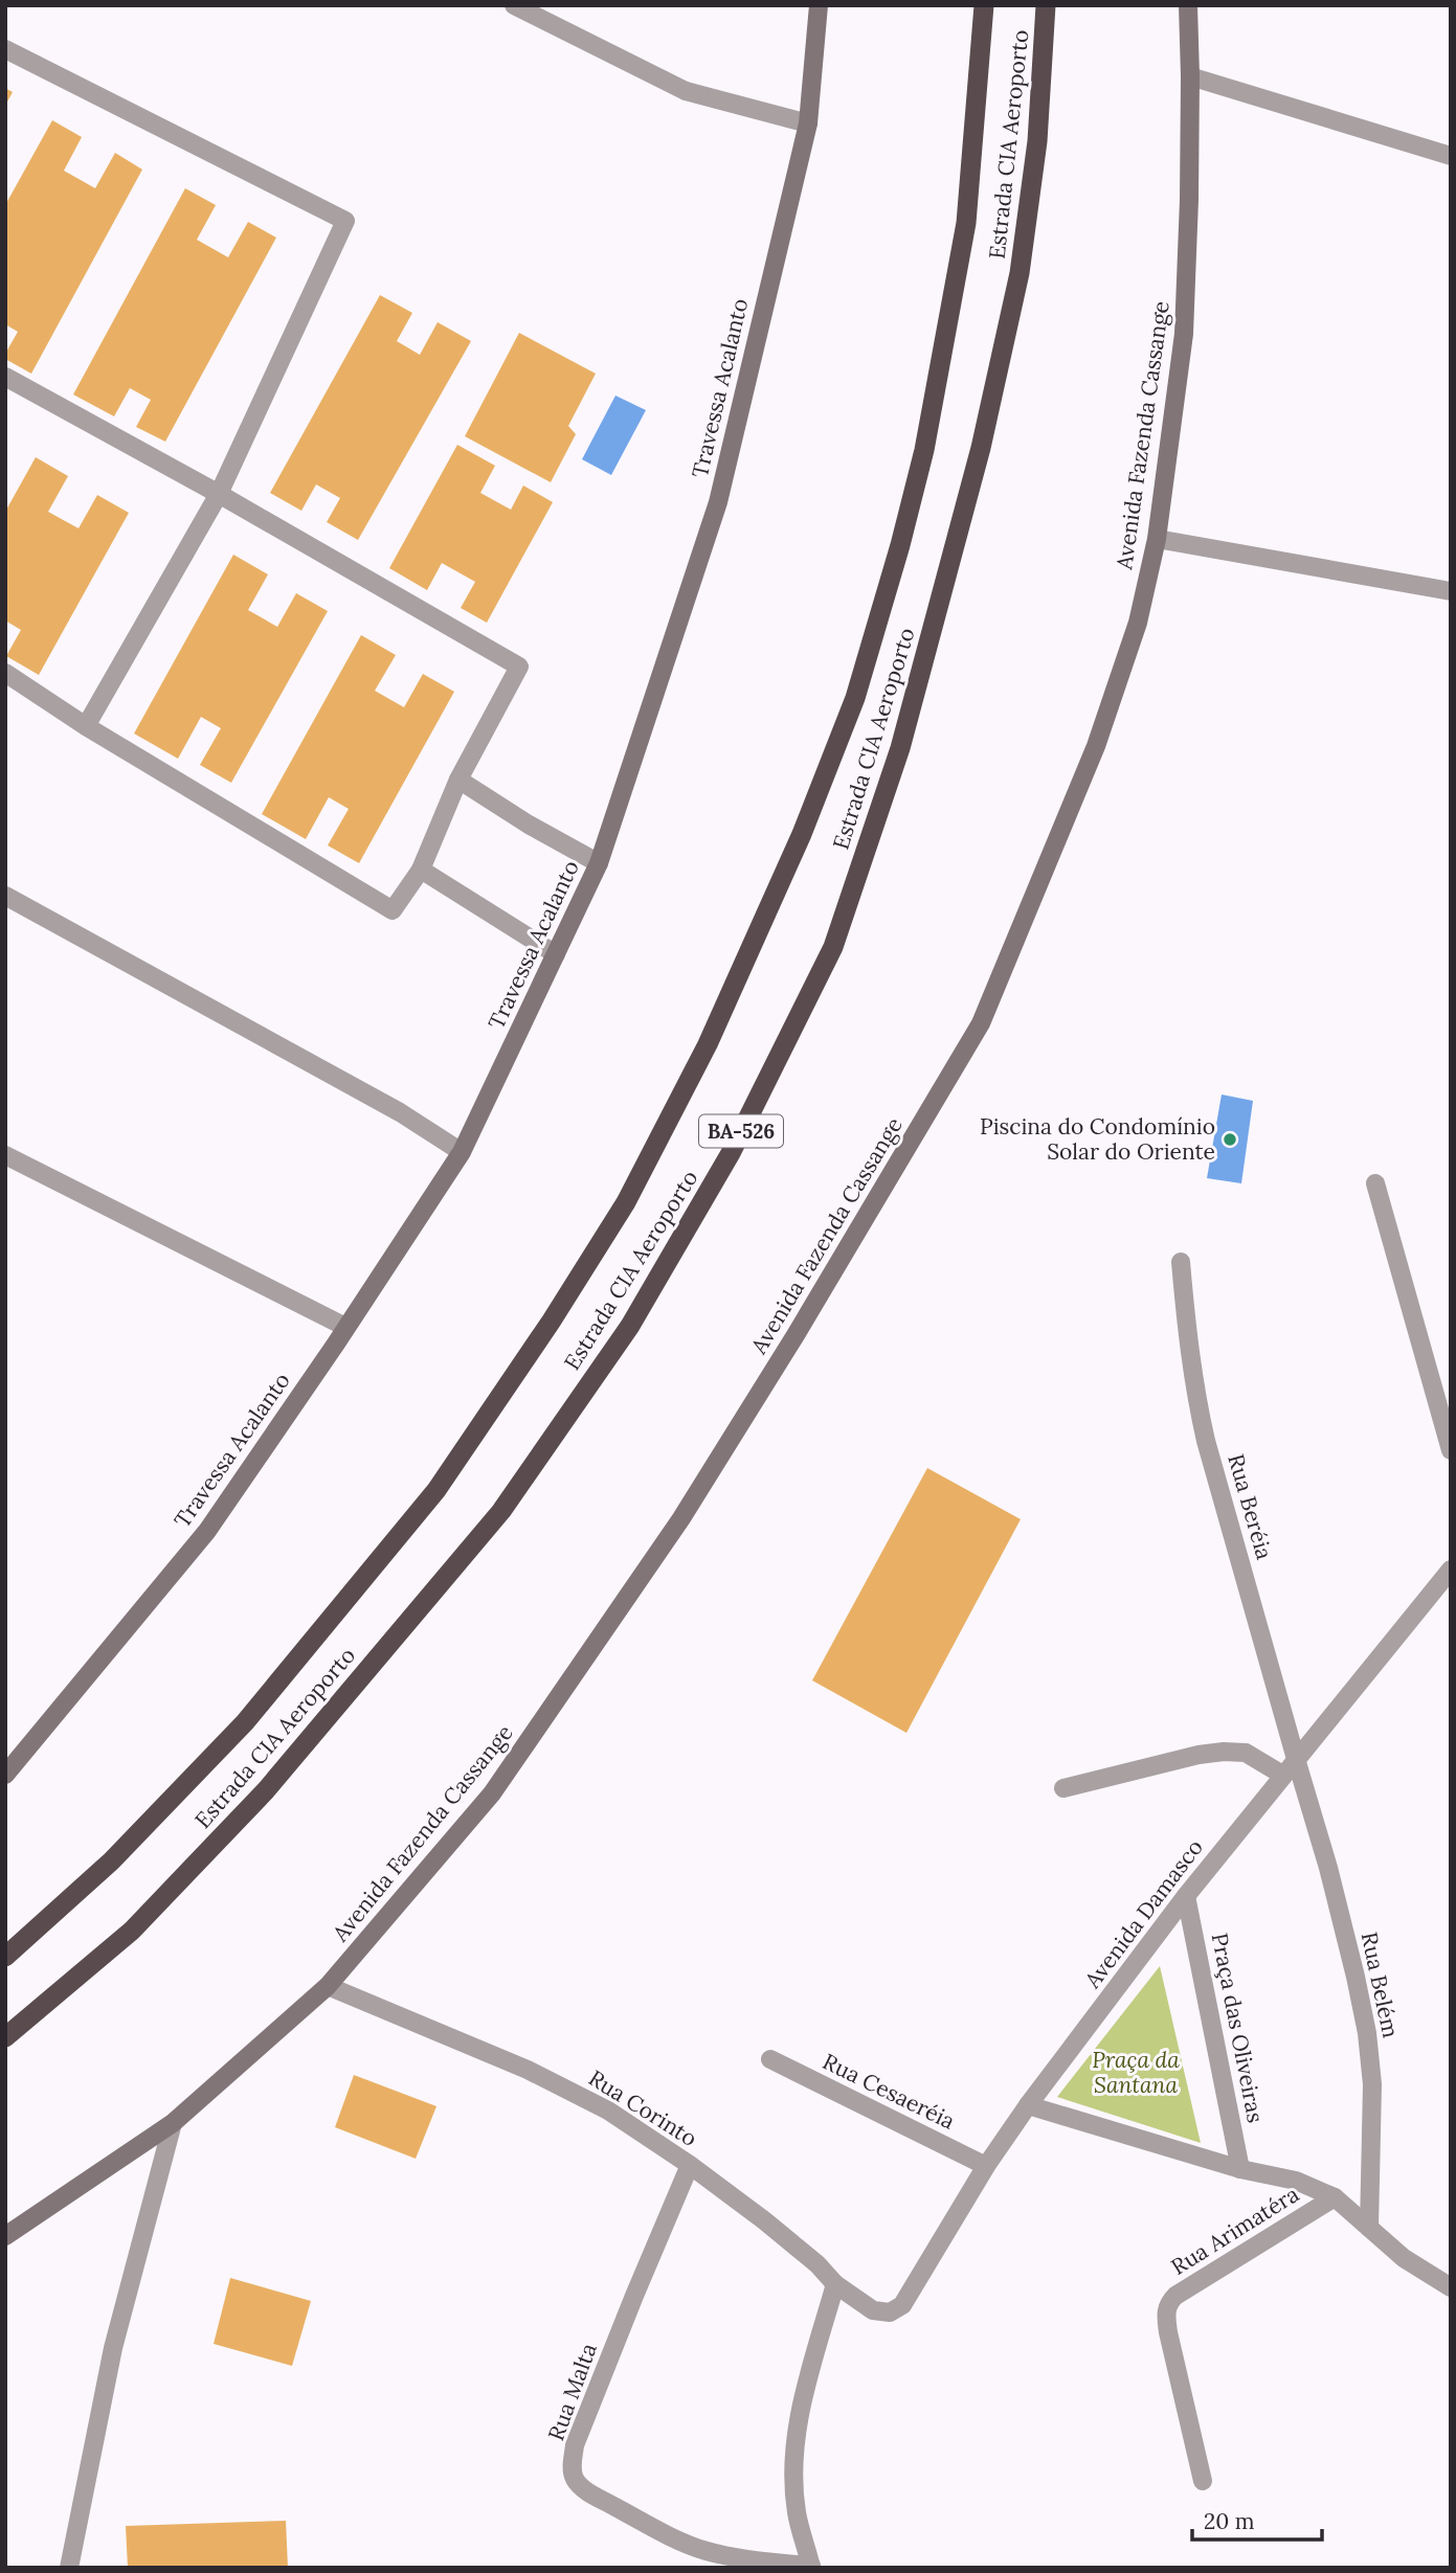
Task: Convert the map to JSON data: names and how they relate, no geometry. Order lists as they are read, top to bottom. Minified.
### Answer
{"streets":{"highway":["Estrada CIA Aeroporto","BA-526"],"main road":["Travessa Acalanto","Avenida Fazenda Cassange"],"street":["Rua Beréia","Avenida Damasco","Rua Belém","Praça das Oliveiras","Rua Cesaeréia","Rua Corinto","Rua Arimatéra","Rua Malta"]},"crossings":[["Avenida Fazenda Cassange","Rua Corinto"],["Rua Beréia","Avenida Damasco"],["Rua Beréia","Rua Belém"],["Avenida Damasco","Rua Belém"],["Avenida Damasco","Praça das Oliveiras"],["Avenida Damasco","Rua Cesaeréia"],["Avenida Damasco","Rua Corinto"],["Rua Corinto","Rua Malta"]],"parks":["Praça da Santana"],"places":["Piscina do Condomínio Solar do Oriente"],"scale_bar":"20 m"}
